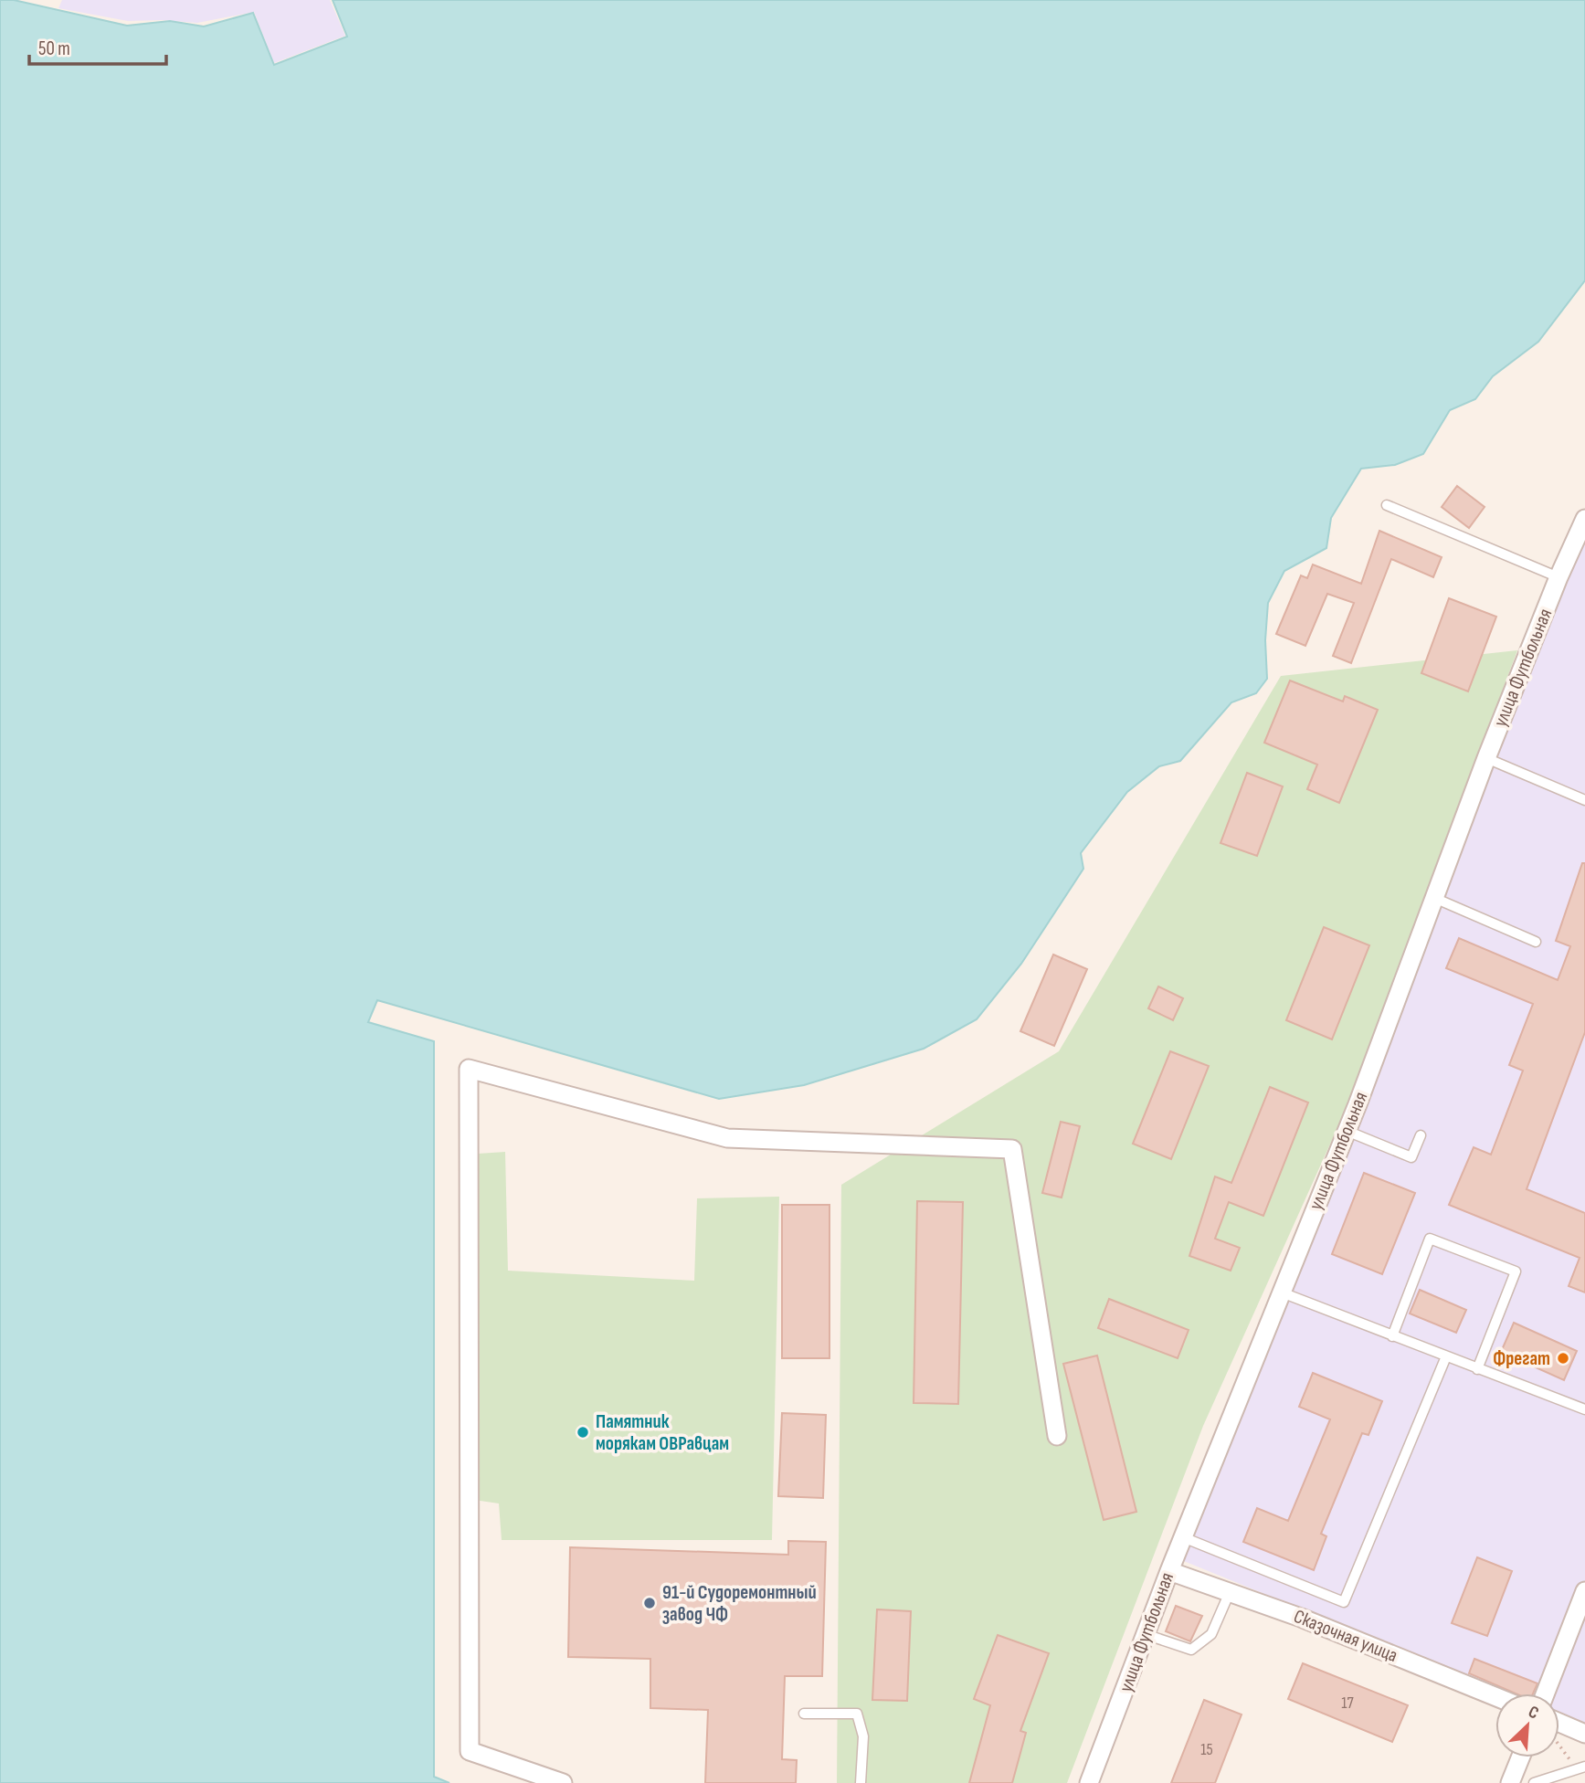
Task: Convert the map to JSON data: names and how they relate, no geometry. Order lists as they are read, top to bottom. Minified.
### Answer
{"streets":{"street":["улица Футбольная","Сказочная улица"]},"crossings":[["улица Футбольная","Сказочная улица"]],"places":["Фрегат","Памятник морякам ОВРавцам","91-й Судоремонтный завод ЧФ"],"house_numbers":["17","15"],"scale_bar":"50 m","north":"top right"}
